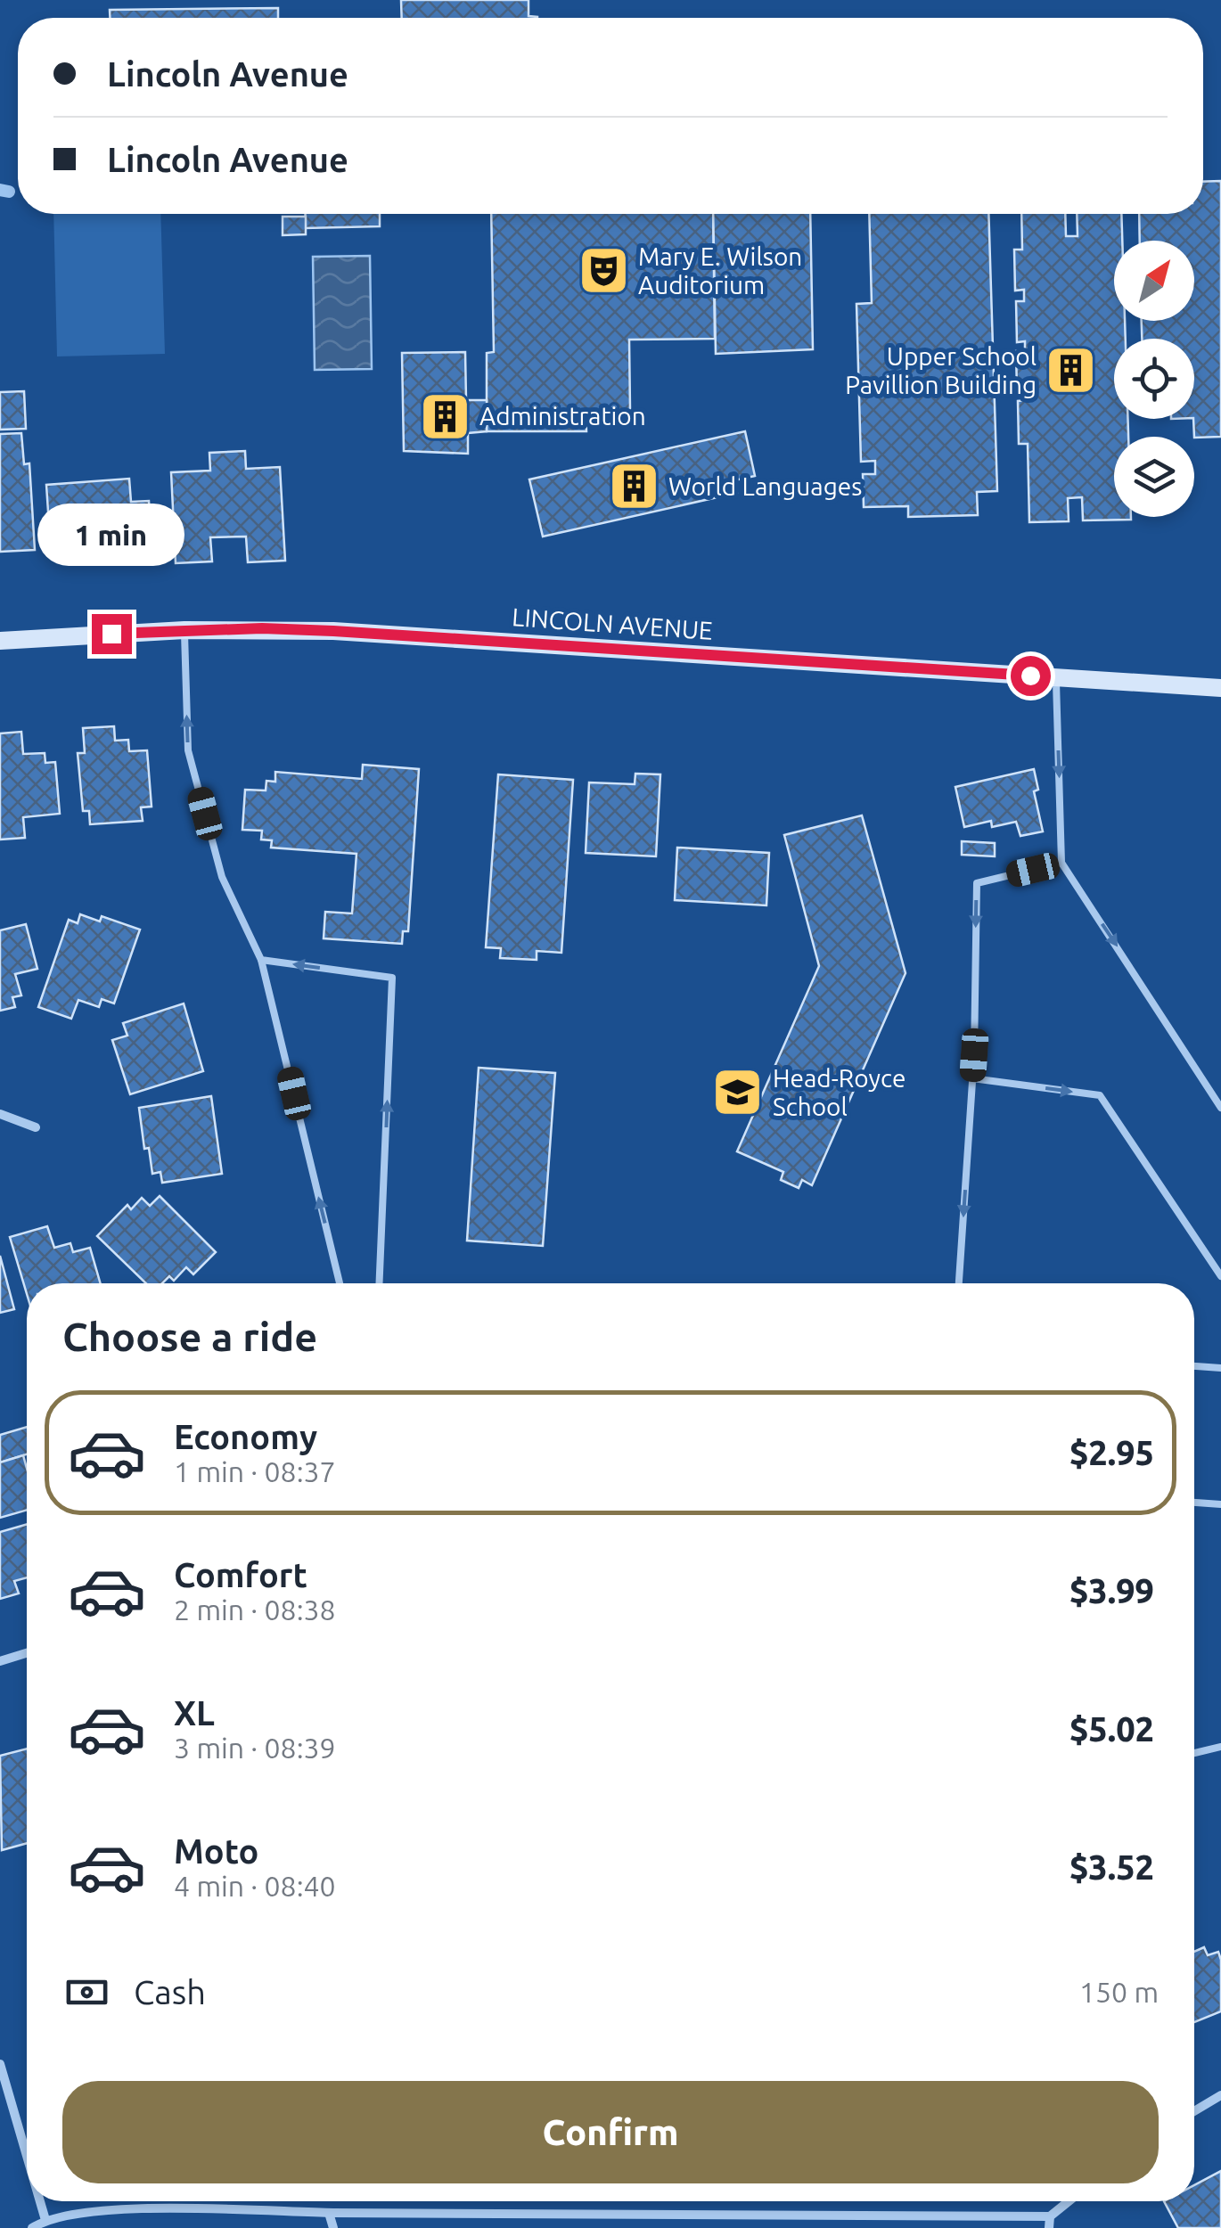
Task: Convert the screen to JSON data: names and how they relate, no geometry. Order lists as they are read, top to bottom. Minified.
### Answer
{"streets":{"main road":["LINCOLN AVENUE"]},"places":{"theatre":["Mary E. Wilson Auditorium"],"building":["Upper School Pavillion Building","Administration","World Languages"],"school or university":["Head-Royce School"]},"north":"top right","page":{"banner":["Lincoln Avenue","Lincoln Avenue"],"bubble":"1 min","heading":"Choose a ride","list":[{"name":"Economy","note":"1 min · 08:37","value":"$2.95"},{"name":"Comfort","note":"2 min · 08:38","value":"$3.99"},{"name":"XL","note":"3 min · 08:39","value":"$5.02"},{"name":"Moto","note":"4 min · 08:40","value":"$3.52"}],"pay":["Cash","150 m"],"buttons":"Confirm"}}
